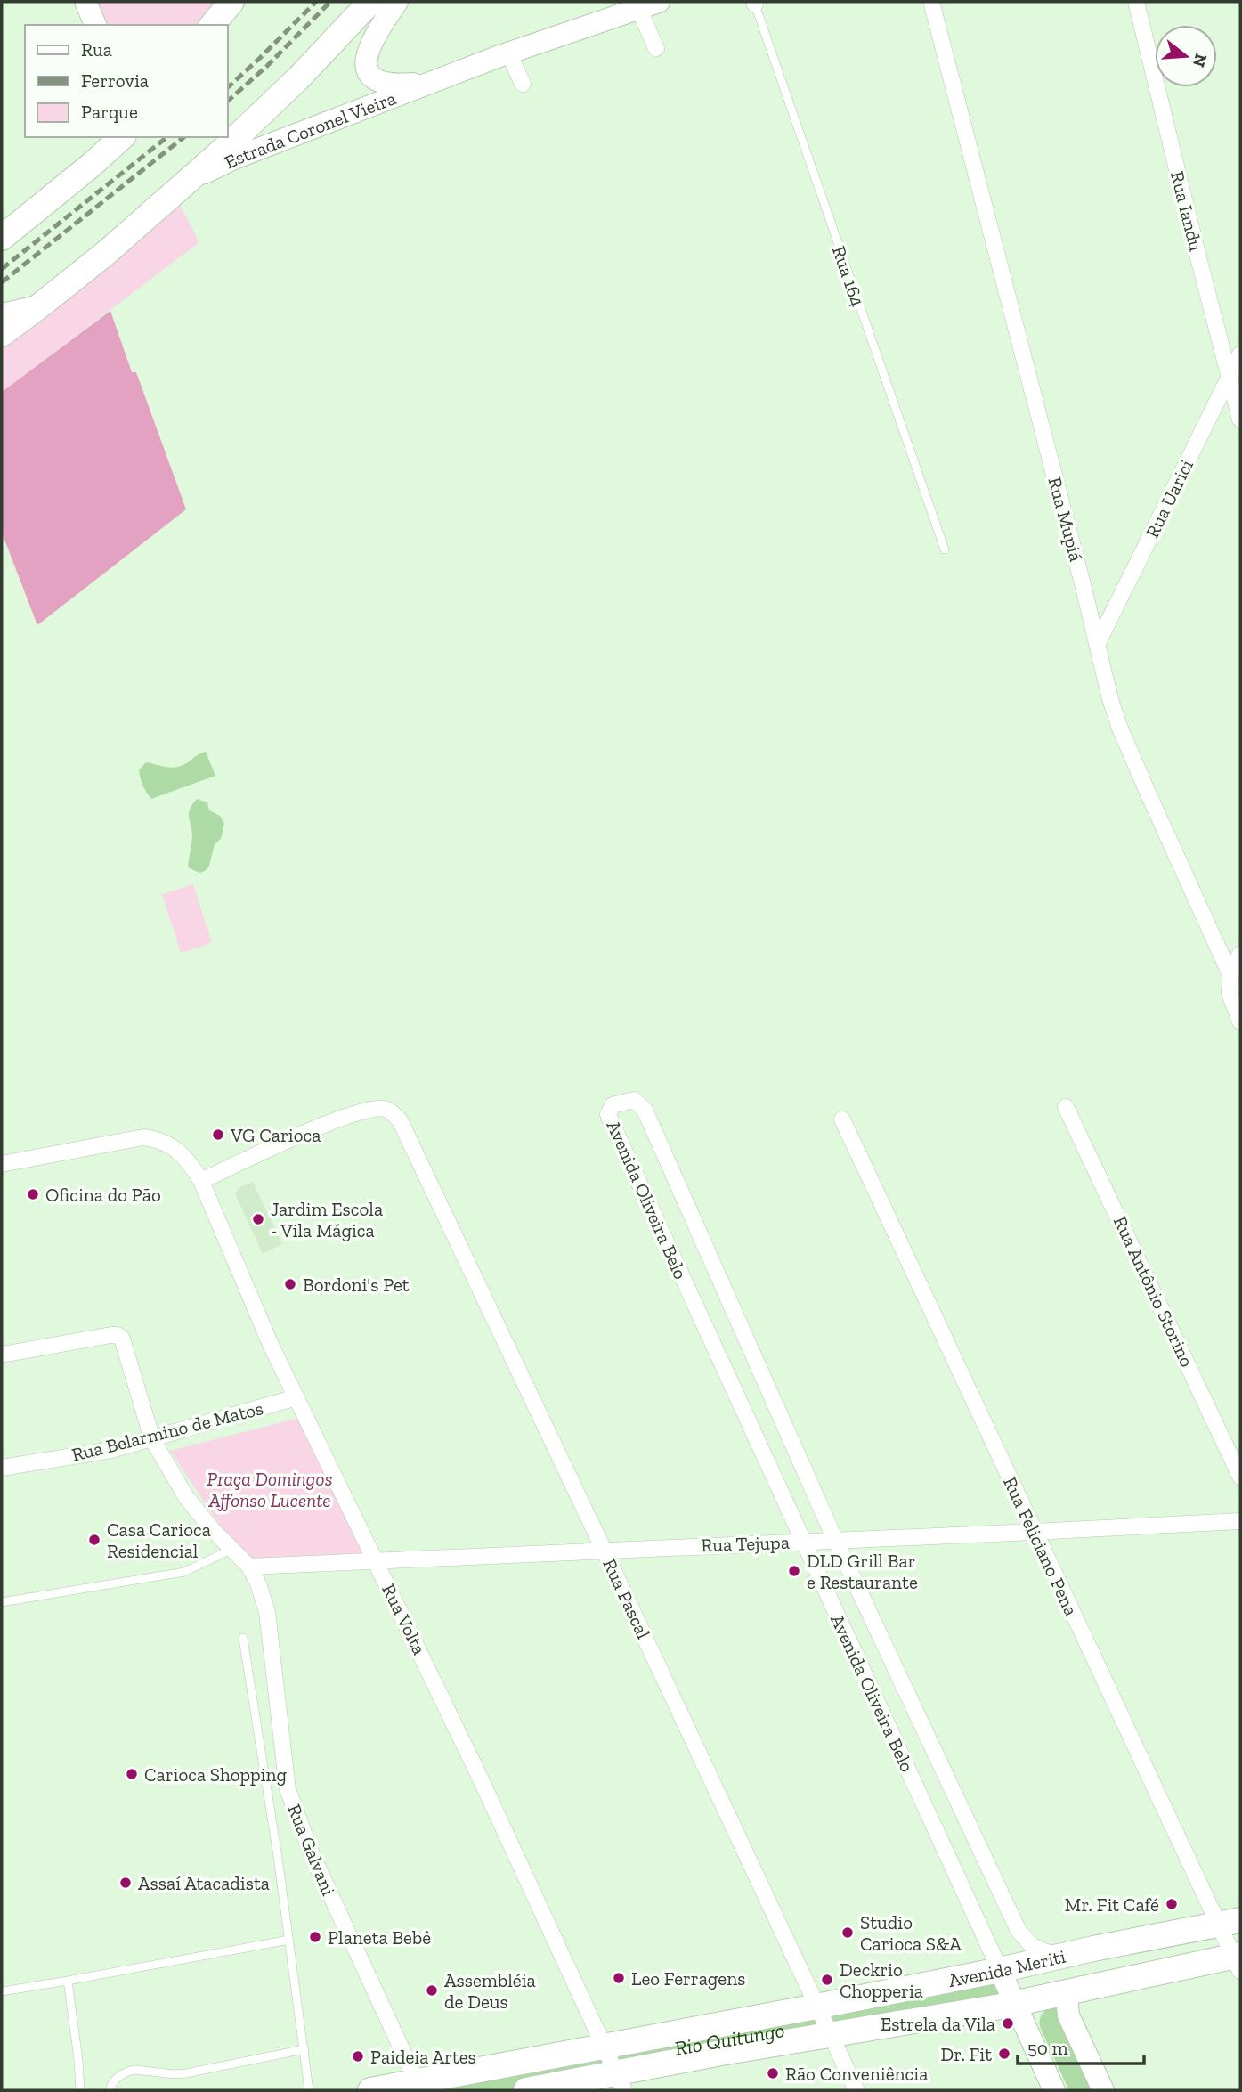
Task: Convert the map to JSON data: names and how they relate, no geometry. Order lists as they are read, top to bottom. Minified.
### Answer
{"streets":{"main road":["Avenida Meriti"],"street":["Estrada Coronel Vieira","Rua Iandu","Rua Uarici","Rua Mupiá","Avenida Oliveira Belo","Rua Antônio Storino","Rua Belarmino de Matos","Rua Tejupa","Rua Feliciano Pena","Rua Pascal","Rua Volta","Rua Galvani"],"lane":["Rua 164"]},"crossings":[["Rua Iandu","Rua Uarici"],["Rua Uarici","Rua Mupiá"],["Avenida Oliveira Belo","Rua Tejupa"],["Avenida Oliveira Belo","Avenida Meriti"],["Rua Belarmino de Matos","Rua Volta"],["Rua Tejupa","Rua Feliciano Pena"],["Rua Tejupa","Rua Pascal"],["Rua Tejupa","Rua Volta"],["Rua Tejupa","Rua Galvani"],["Rua Feliciano Pena","Avenida Meriti"],["Rua Pascal","Rua Volta"],["Rua Pascal","Avenida Meriti"],["Rua Volta","Avenida Meriti"],["Rua Galvani","Avenida Meriti"]],"water":["Rio Quitungo"],"parks":["Praça Domingos Affonso Lucente"],"places":["VG Carioca","Oficina do Pão","Jardim Escola - Vila Mágica","Bordoni's Pet","Casa Carioca Residencial","DLD Grill Bar e Restaurante","Carioca Shopping","Assaí Atacadista","Mr. Fit Café","Studio Carioca S&A","Planeta Bebê","Leo Ferragens","Deckrio Chopperia","Assembléia de Deus","Estrela da Vila","Dr. Fit","Paideia Artes","Rão Conveniência"],"legend":["Rua","Ferrovia","Parque"],"scale_bar":"50 m","north":"right"}
